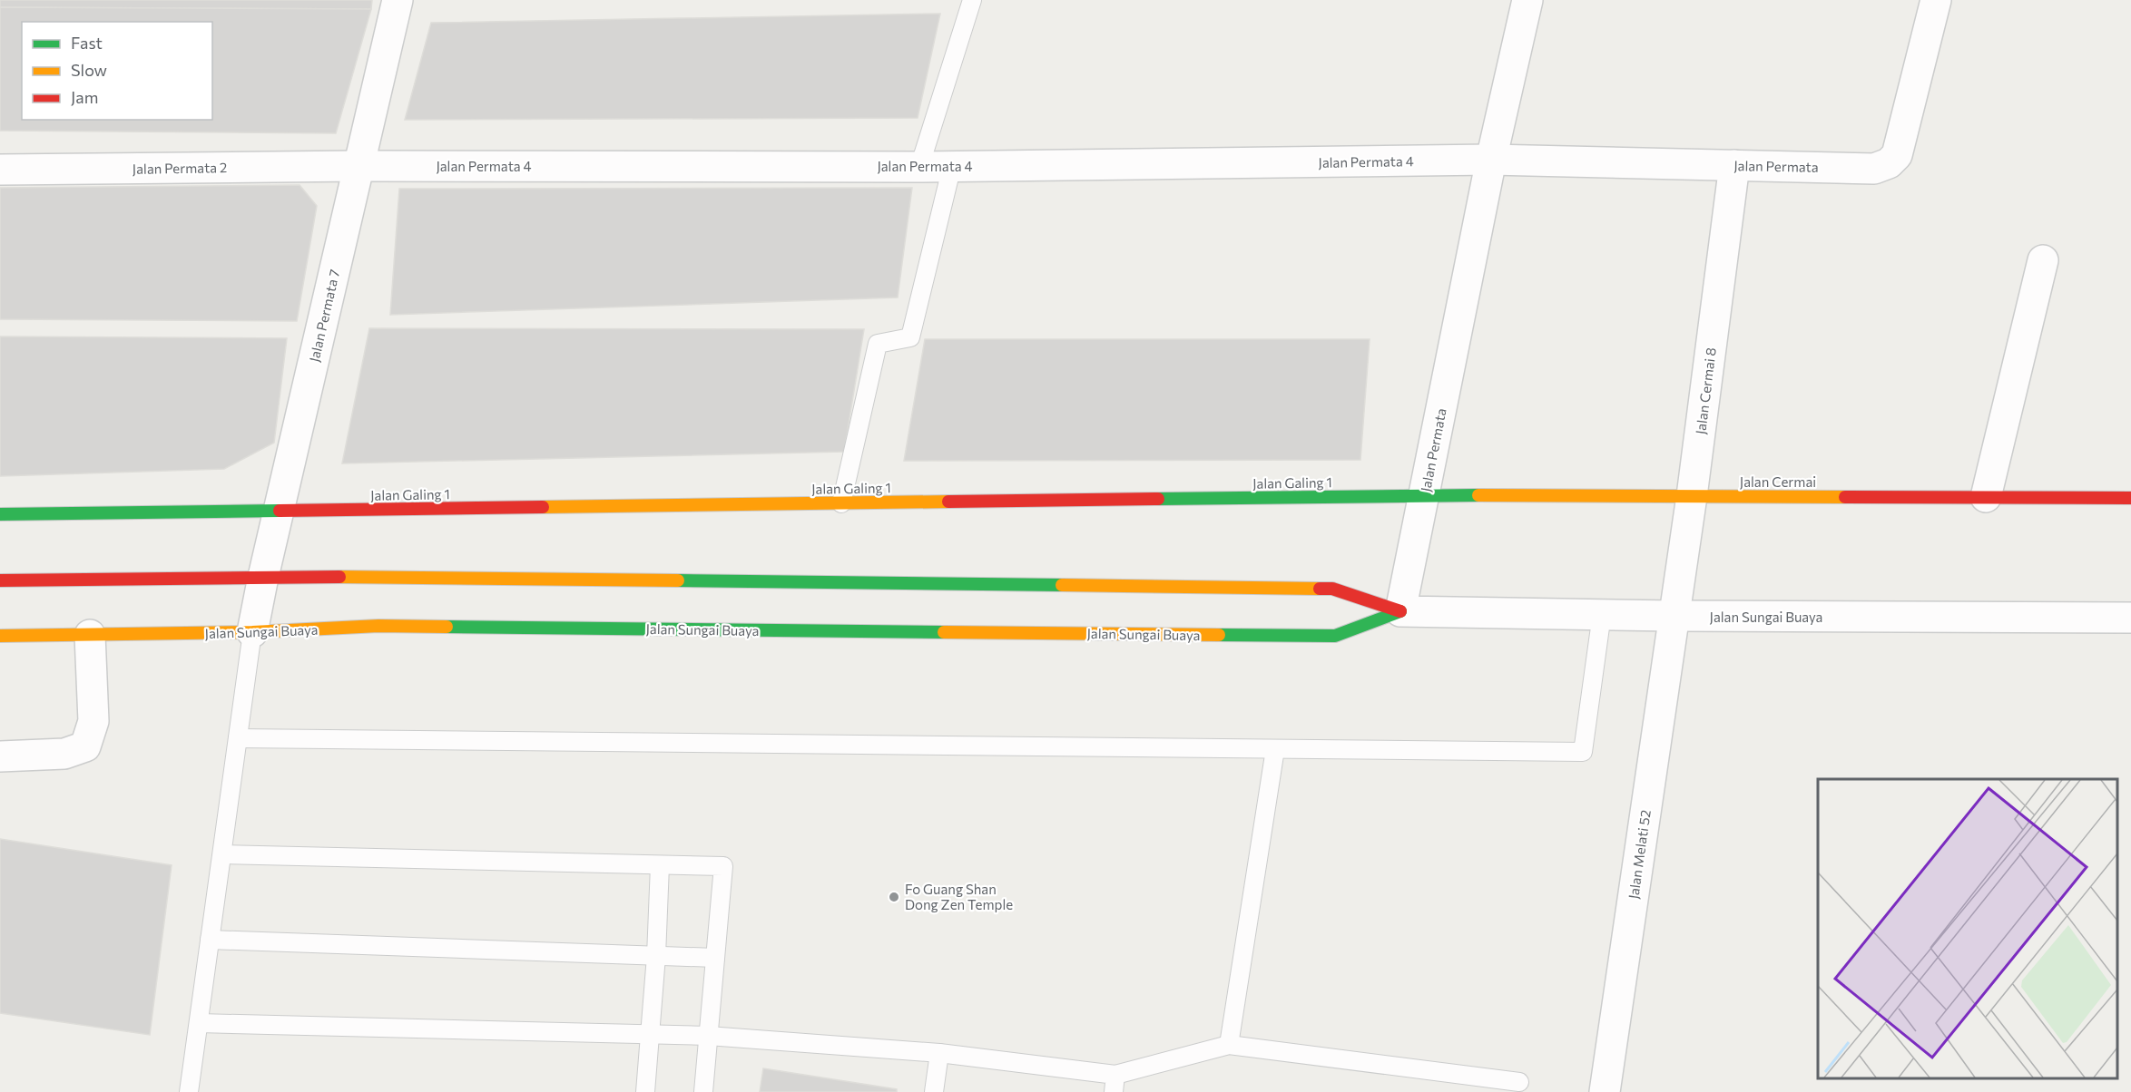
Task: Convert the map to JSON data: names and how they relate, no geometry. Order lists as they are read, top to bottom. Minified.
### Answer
{"streets":{"street":["Jalan Permata 4","Jalan Permata","Jalan Permata 2","Jalan Permata 7","Jalan Cermai 8","Jalan Cermai","Jalan Galing 1","Jalan Sungai Buaya","Jalan Melati 52"]},"crossings":[["Jalan Permata 4","Jalan Permata"],["Jalan Permata 4","Jalan Permata 2"],["Jalan Permata 4","Jalan Permata 7"],["Jalan Permata","Jalan Cermai 8"],["Jalan Permata","Jalan Cermai"],["Jalan Permata","Jalan Galing 1"],["Jalan Permata","Jalan Sungai Buaya"],["Jalan Permata 2","Jalan Permata 7"],["Jalan Permata 7","Jalan Galing 1"],["Jalan Permata 7","Jalan Sungai Buaya"],["Jalan Cermai 8","Jalan Cermai"],["Jalan Cermai 8","Jalan Sungai Buaya"],["Jalan Cermai 8","Jalan Melati 52"],["Jalan Cermai","Jalan Galing 1"],["Jalan Sungai Buaya","Jalan Melati 52"]],"places":["Fo Guang Shan Dong Zen Temple"],"legend":["Fast","Slow","Jam"]}
